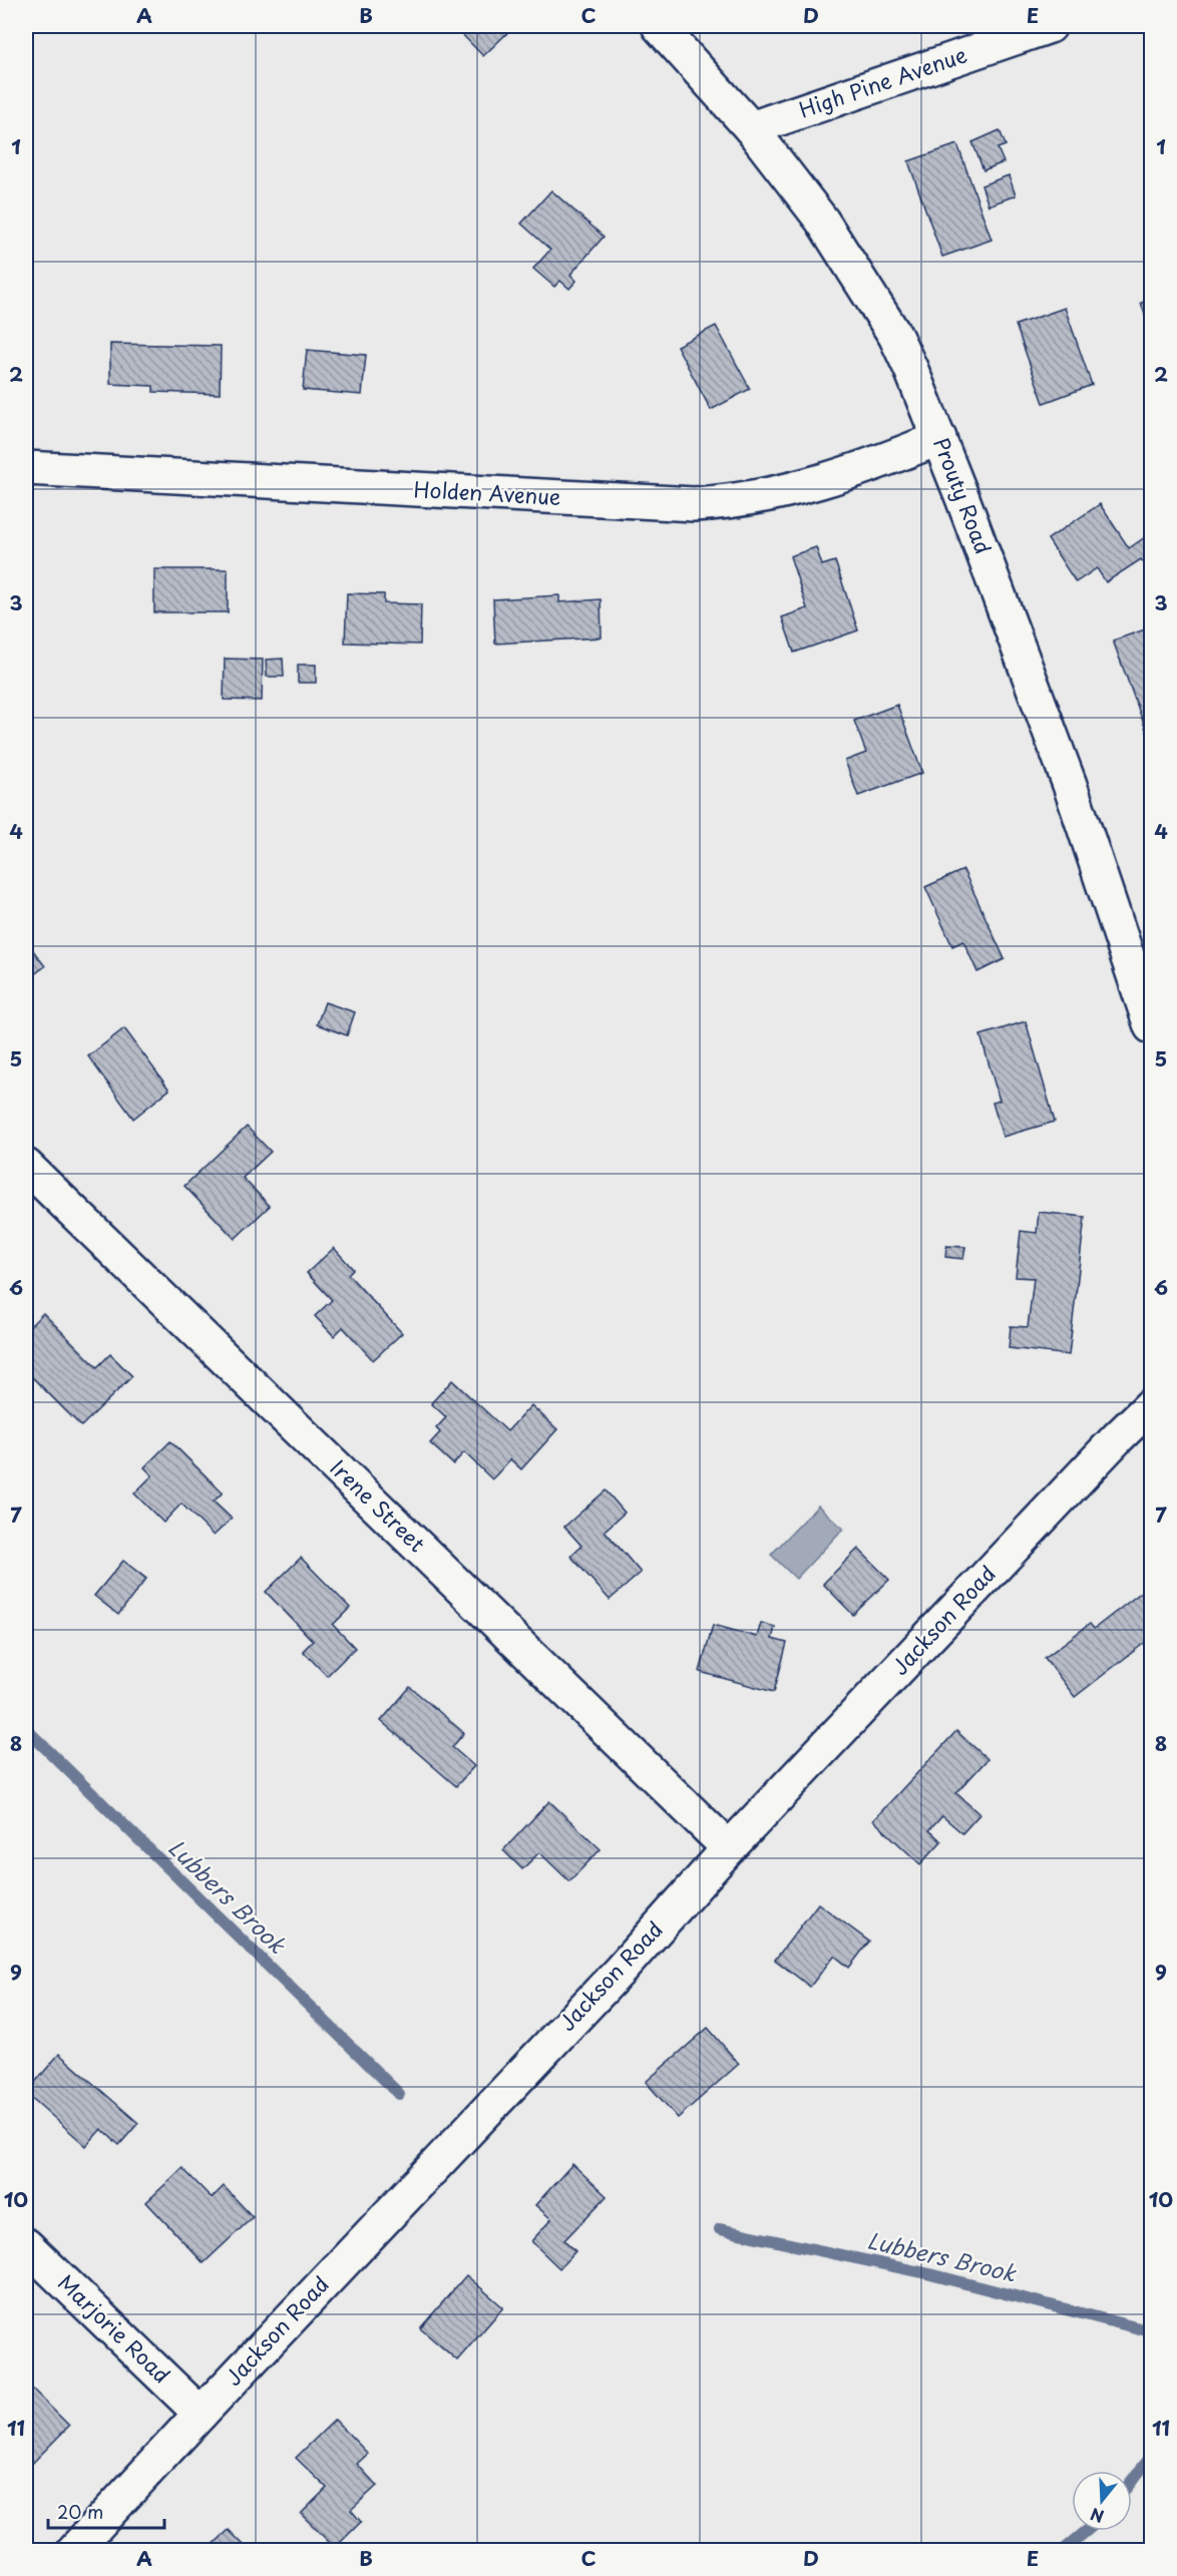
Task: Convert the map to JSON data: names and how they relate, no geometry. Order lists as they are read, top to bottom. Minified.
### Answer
{"streets":{"street":["High Pine Avenue","Holden Avenue","Prouty Road","Irene Street","Jackson Road","Marjorie Road"]},"crossings":[["High Pine Avenue","Prouty Road"],["Holden Avenue","Prouty Road"],["Irene Street","Jackson Road"],["Jackson Road","Marjorie Road"]],"water":["Lubbers Brook"],"scale_bar":"20 m","north":"bottom","grid":{"columns":["A","B","C","D","E"],"rows":["1","2","3","4","5","6","7","8","9","10","11"]}}
